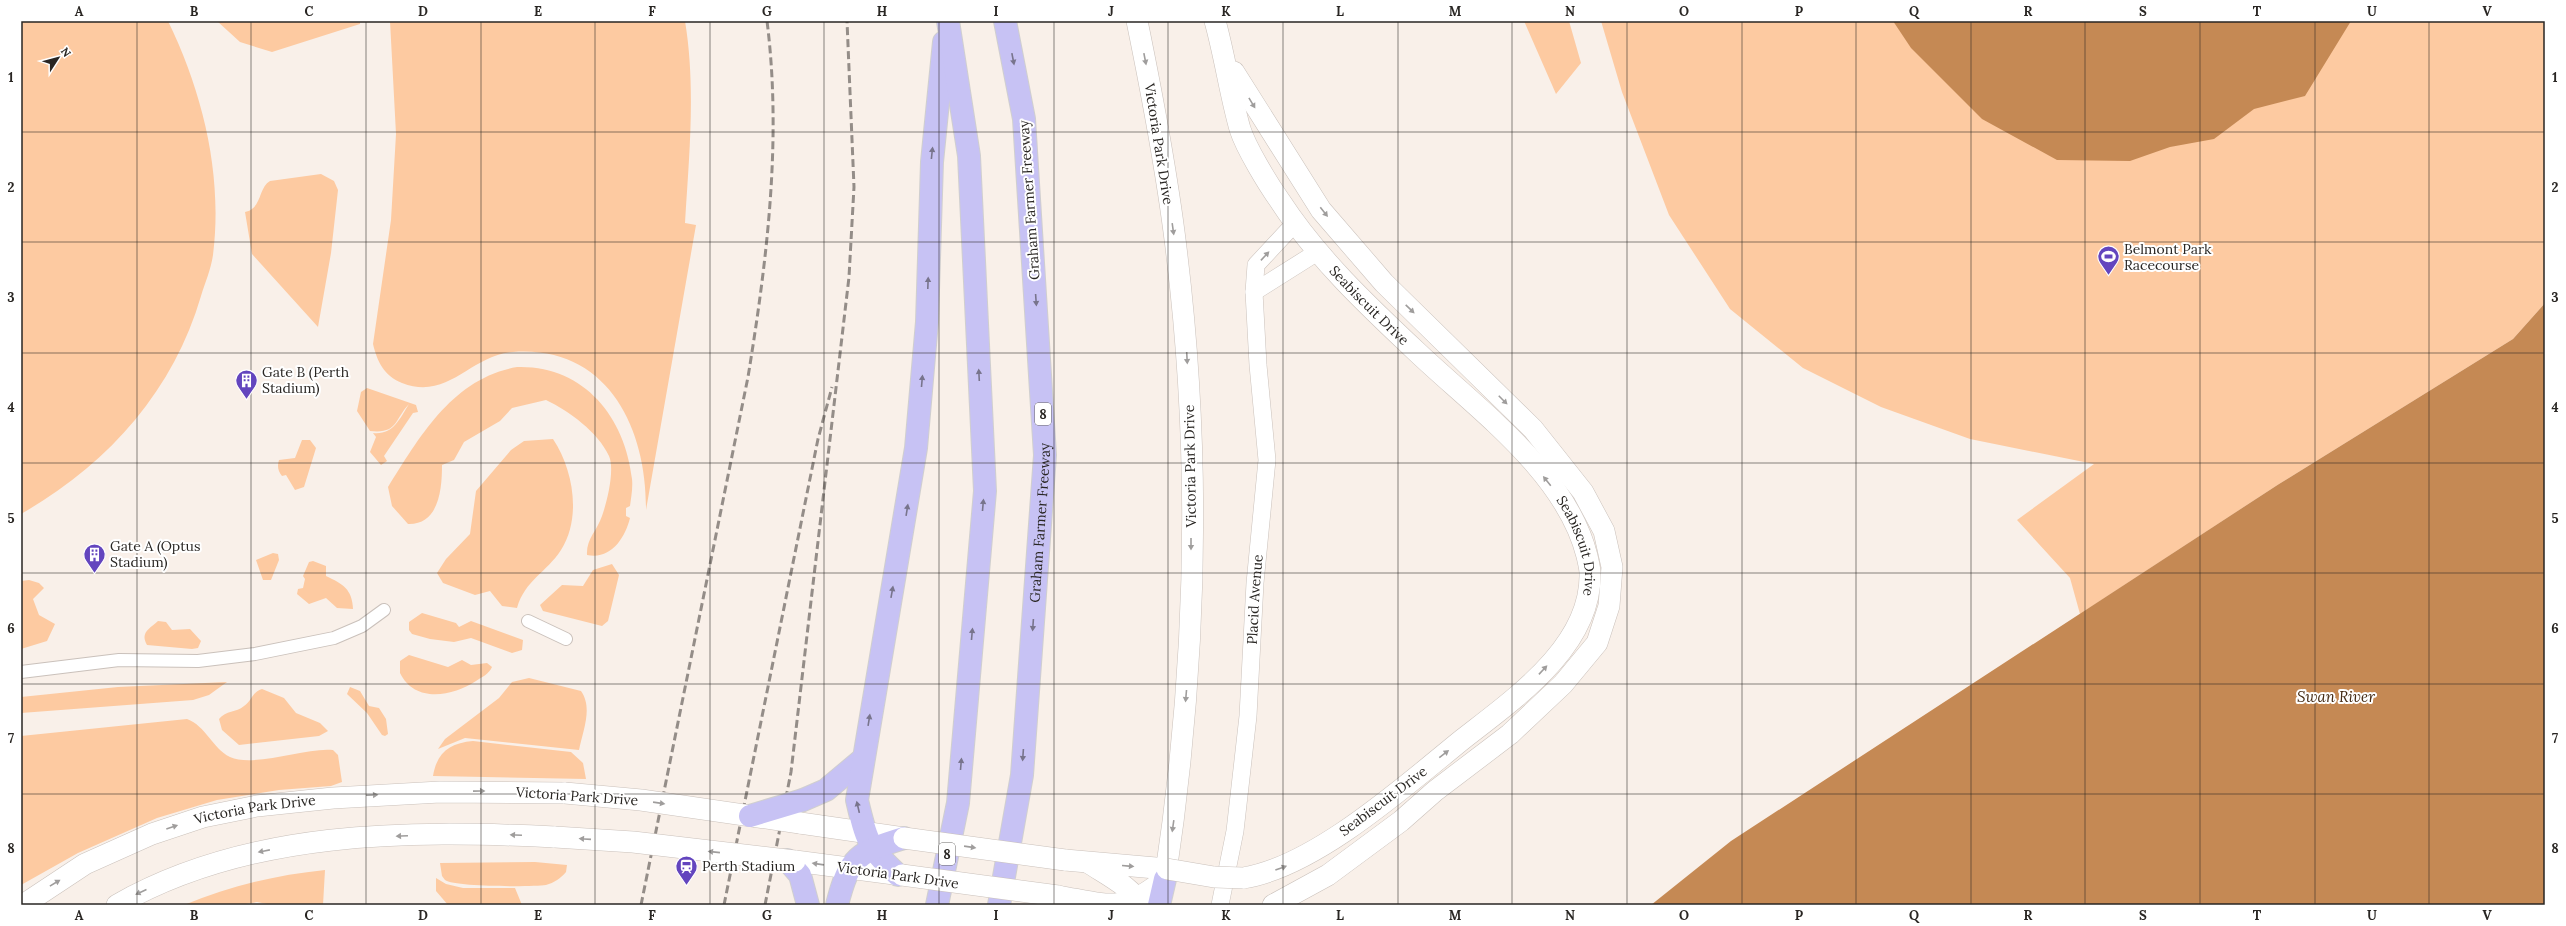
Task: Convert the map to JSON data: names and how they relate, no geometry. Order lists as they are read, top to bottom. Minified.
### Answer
{"streets":{"highway":["Graham Farmer Freeway","8"],"street":["Victoria Park Drive","Seabiscuit Drive","Placid Avenue"]},"crossings":[["Victoria Park Drive","Seabiscuit Drive"],["Seabiscuit Drive","Placid Avenue"]],"water":["Swan River"],"places":{"sports":["Belmont Park Racecourse"],"building":["Gate B (Perth Stadium)","Gate A (Optus Stadium)"],"station":["Perth Stadium"]},"north":"top right","grid":{"columns":["A","B","C","D","E","F","G","H","I","J","K","L","M","N","O","P","Q","R","S","T","U","V"],"rows":["1","2","3","4","5","6","7","8"]}}
